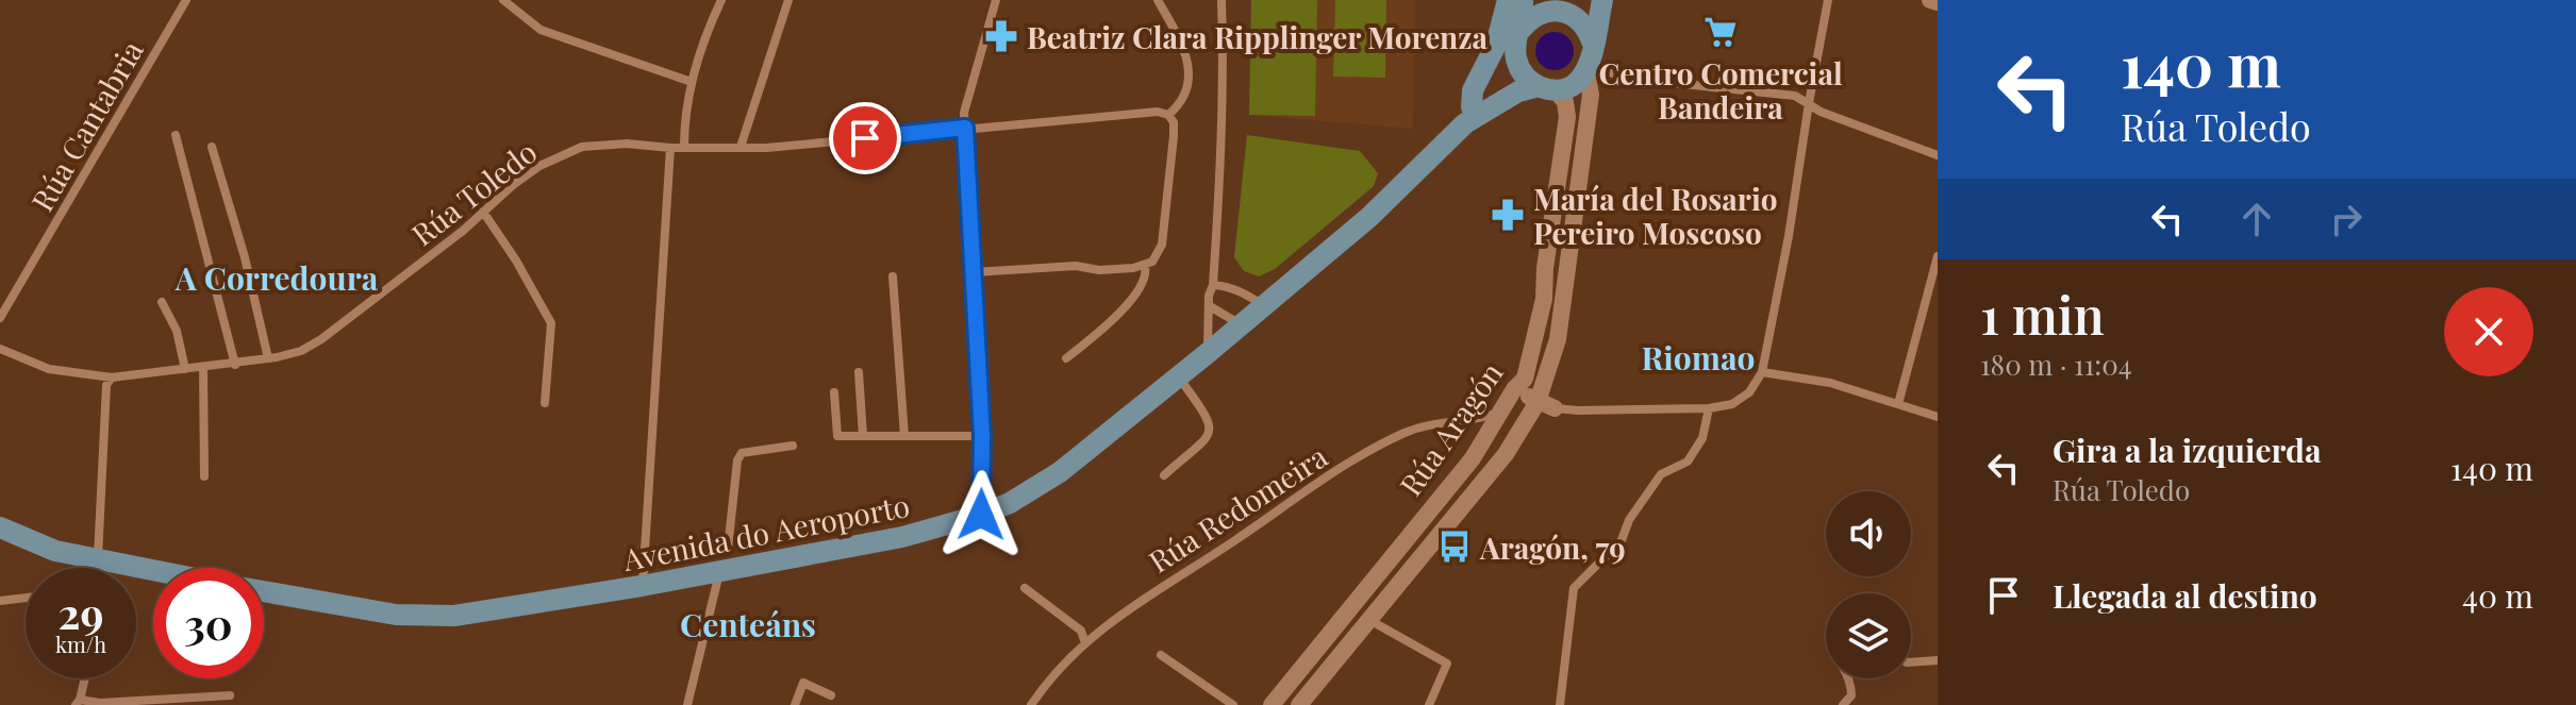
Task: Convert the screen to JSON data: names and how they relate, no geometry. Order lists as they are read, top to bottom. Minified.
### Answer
{"streets":{"main road":["Rúa Aragón","Avenida do Aeroporto"],"street":["Rúa Cantabria","Rúa Toledo","Rúa Redomeira"]},"crossings":[["Rúa Aragón","Rúa Redomeira"],["Rúa Aragón","Avenida do Aeroporto"]],"districts":["A Corredoura","Riomao","Centeáns"],"places":{"supermarket":["Centro Comercial Bandeira"],"pharmacy":["Beatriz Clara Ripplinger Morenza","María del Rosario Pereiro Moscoso"],"bus stop":["Aragón, 79"]},"page":{"turn":["140 m","Rúa Toledo"],"heading":["1 min","180 m · 11:04"],"list":[{"name":"Gira a la izquierda","note":"Rúa Toledo","value":"140 m"},{"name":"Llegada al destino","value":"40 m"}],"speed":"29 km/h","limit":"30"}}
